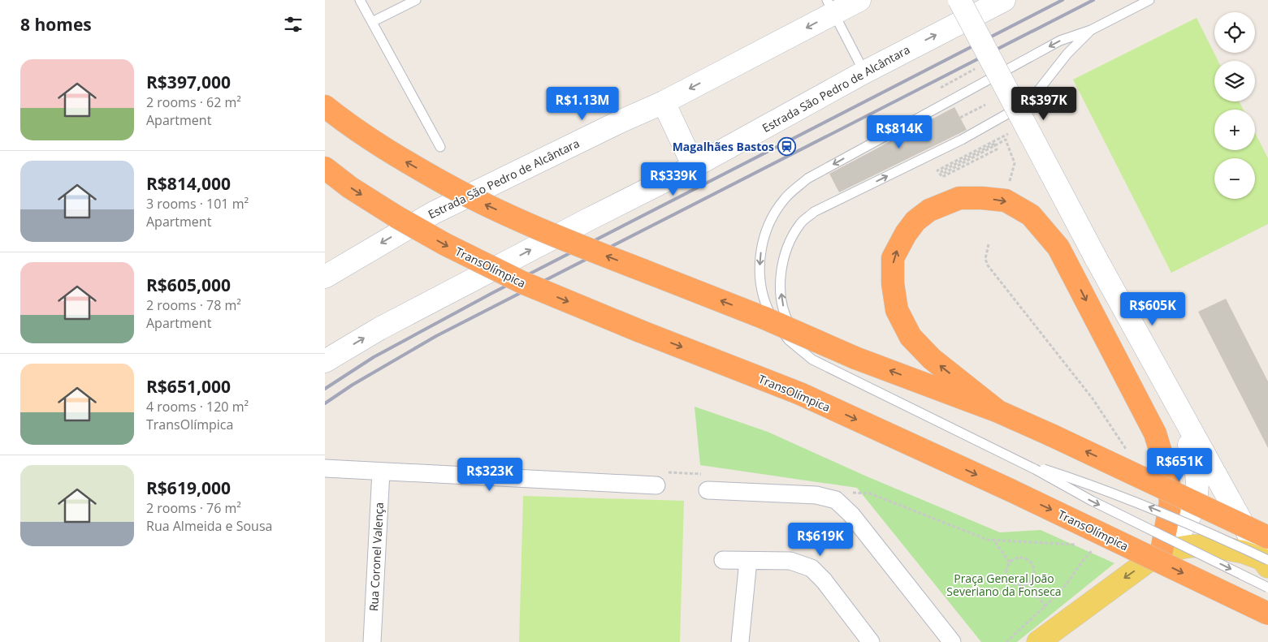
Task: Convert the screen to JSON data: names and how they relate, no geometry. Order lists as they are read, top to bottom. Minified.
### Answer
{"streets":{"highway":["TransOlímpica"],"street":["Estrada São Pedro de Alcântara","Rua Coronel Valença"]},"parks":["Praça General João Severiano da Fonseca"],"places":{"station":["Magalhães Bastos"]},"page":{"heading":"8 homes","map_buttons":["+","−"],"list":[{"name":"R$397,000","note":"2 rooms · 62 m² · Apartment"},{"name":"R$814,000","note":"3 rooms · 101 m² · Apartment"},{"name":"R$605,000","note":"2 rooms · 78 m² · Apartment"},{"name":"R$651,000","note":"4 rooms · 120 m² · TransOlímpica"},{"name":"R$619,000","note":"2 rooms · 76 m² · Rua Almeida e Sousa"}],"price":["R$1.13M","R$397K","R$814K","R$339K","R$605K","R$651K","R$323K","R$619K"]}}
